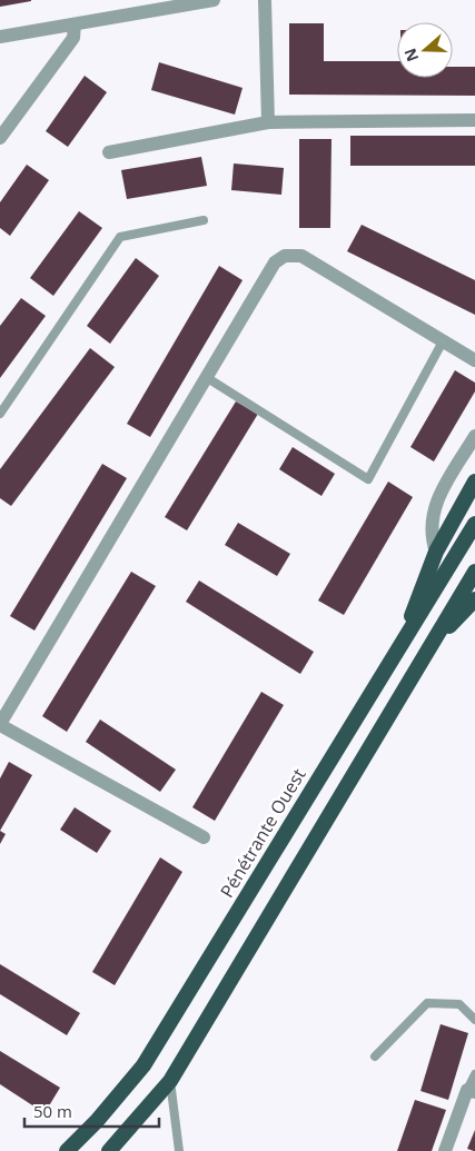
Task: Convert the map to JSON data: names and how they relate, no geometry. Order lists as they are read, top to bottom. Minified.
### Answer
{"streets":{"highway":["Pénétrante Ouest"]},"scale_bar":"50 m","north":"left"}
